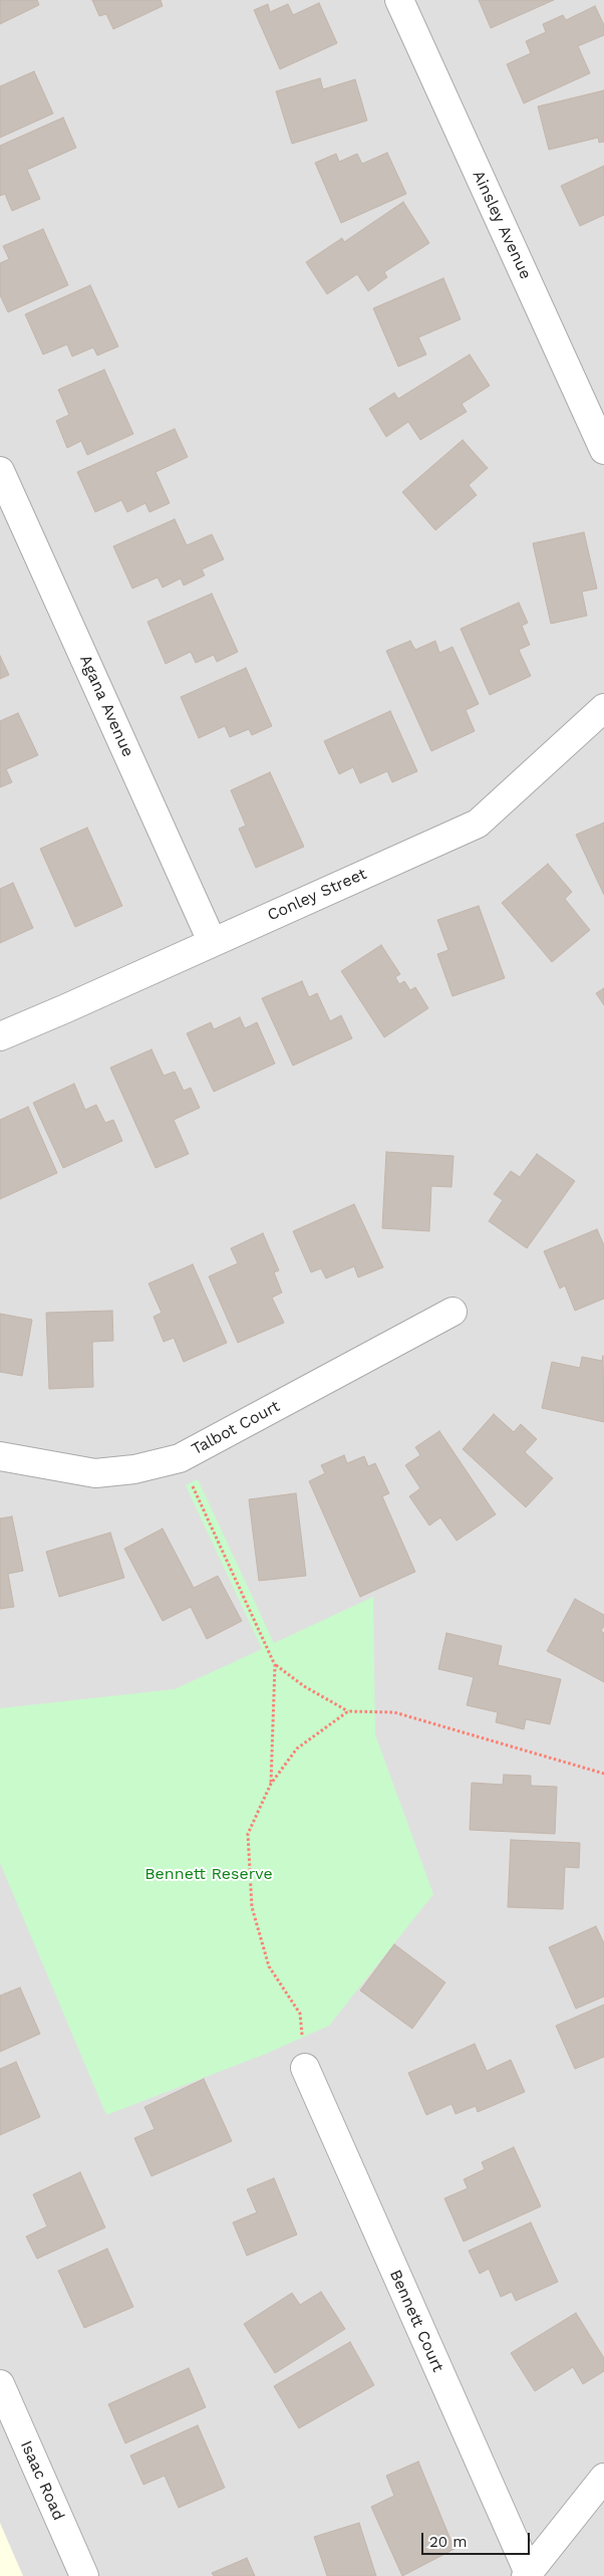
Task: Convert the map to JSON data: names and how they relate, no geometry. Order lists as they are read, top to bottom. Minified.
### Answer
{"streets":{"street":["Ainsley Avenue","Agana Avenue","Conley Street","Talbot Court","Bennett Court","Isaac Road"]},"crossings":[["Agana Avenue","Conley Street"]],"parks":["Bennett Reserve"],"scale_bar":"20 m"}
